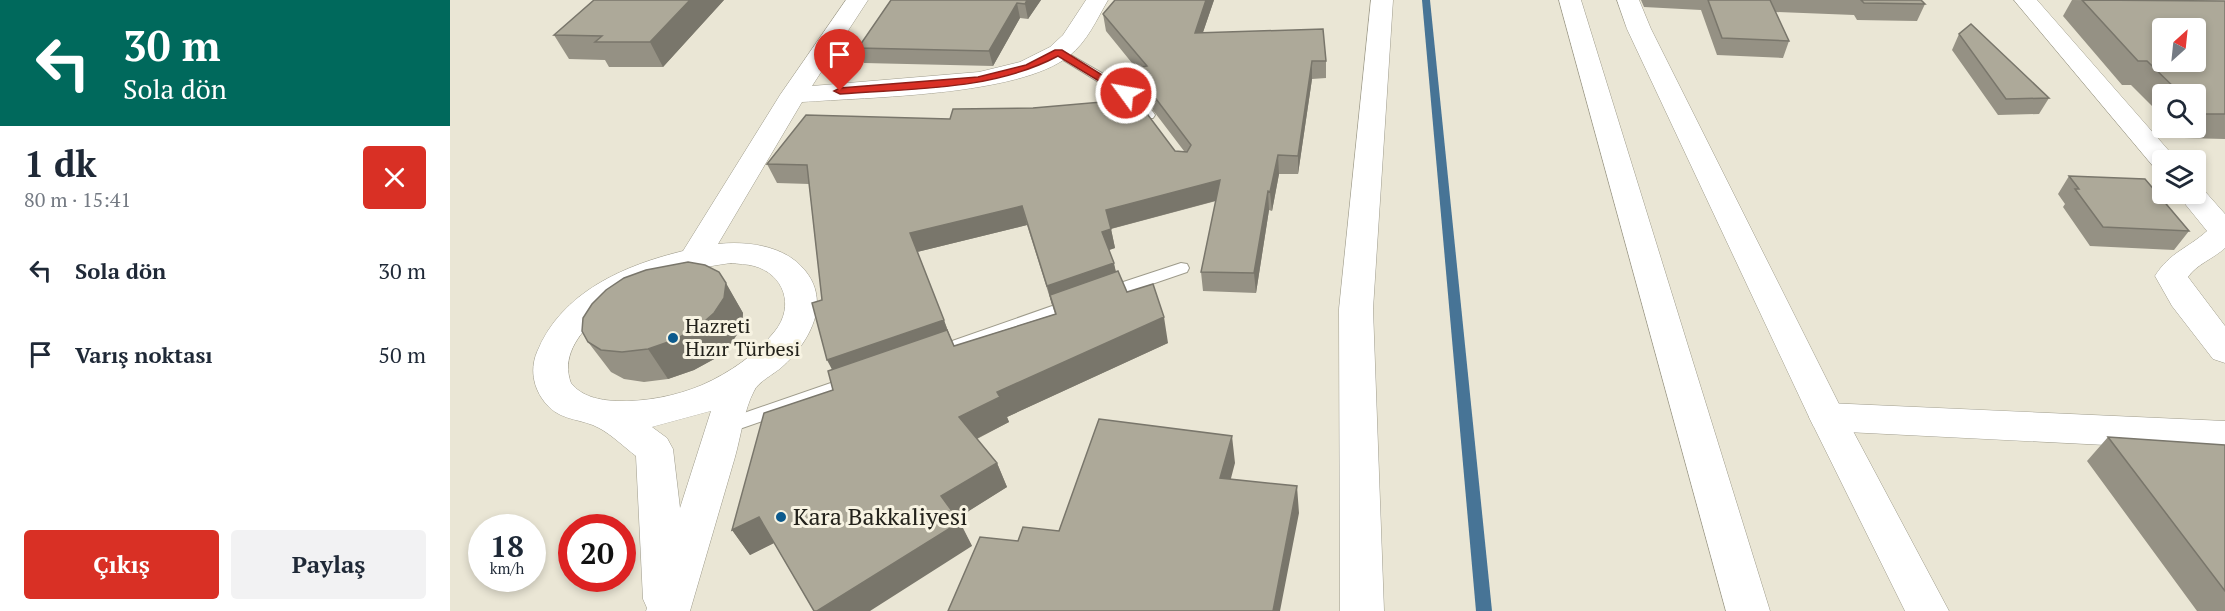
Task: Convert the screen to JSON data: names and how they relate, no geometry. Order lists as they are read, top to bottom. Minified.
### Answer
{"places":["Hazreti Hızır Türbesi","Kara Bakkaliyesi"],"north":"top right","page":{"turn":["30 m","Sola dön"],"heading":["1 dk","80 m · 15:41"],"list":[{"name":"Sola dön","value":"30 m"},{"name":"Varış noktası","value":"50 m"}],"speed":"18 km/h","limit":"20","buttons":["Çıkış","Paylaş"]}}
